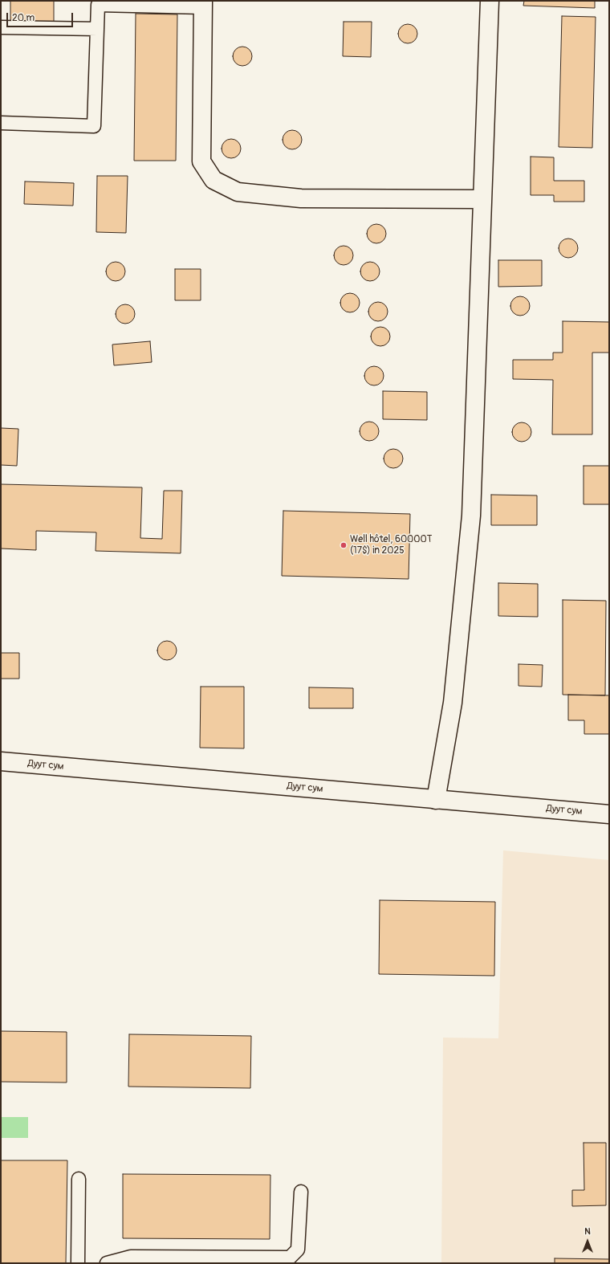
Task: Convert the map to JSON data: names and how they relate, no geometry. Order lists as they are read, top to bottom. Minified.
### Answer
{"streets":{"street":["Дуут сум"]},"places":["Well hôtel, 60000T (17$) in 2025"],"scale_bar":"20 m","north":"top"}
